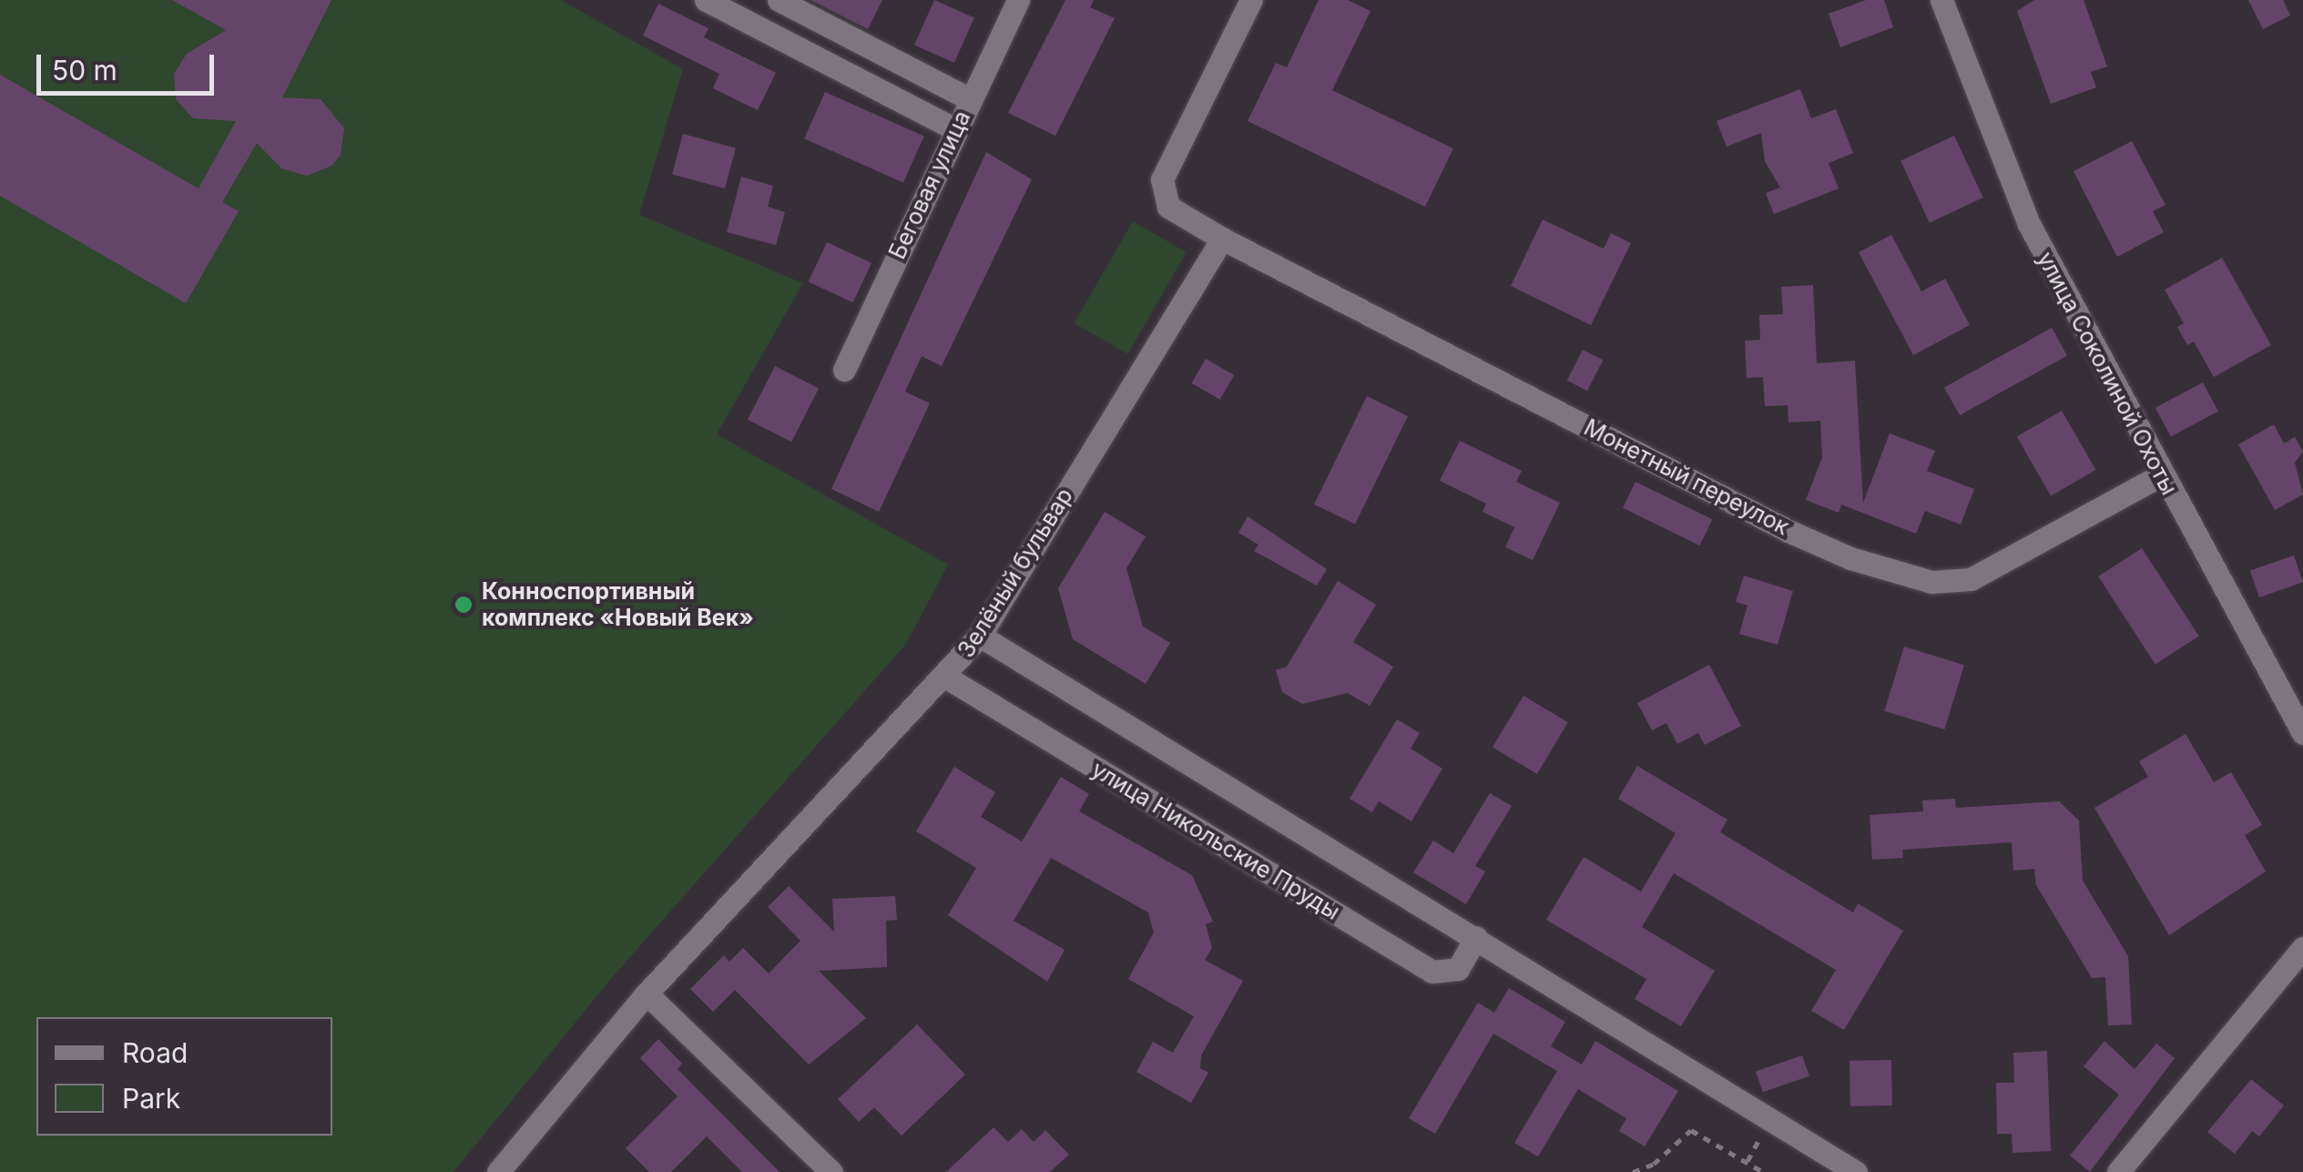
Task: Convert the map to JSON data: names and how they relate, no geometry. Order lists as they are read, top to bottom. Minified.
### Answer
{"streets":{"street":["Беговая улица","улица Соколиной Охоты","Монетный переулок","Зелёный бульвар","улица Никольские Пруды"]},"crossings":[["улица Соколиной Охоты","Монетный переулок"],["Монетный переулок","Зелёный бульвар"],["Зелёный бульвар","улица Никольские Пруды"]],"places":["Конноспортивный комплекс «Новый Век»"],"legend":["Road","Park"],"scale_bar":"50 m"}
